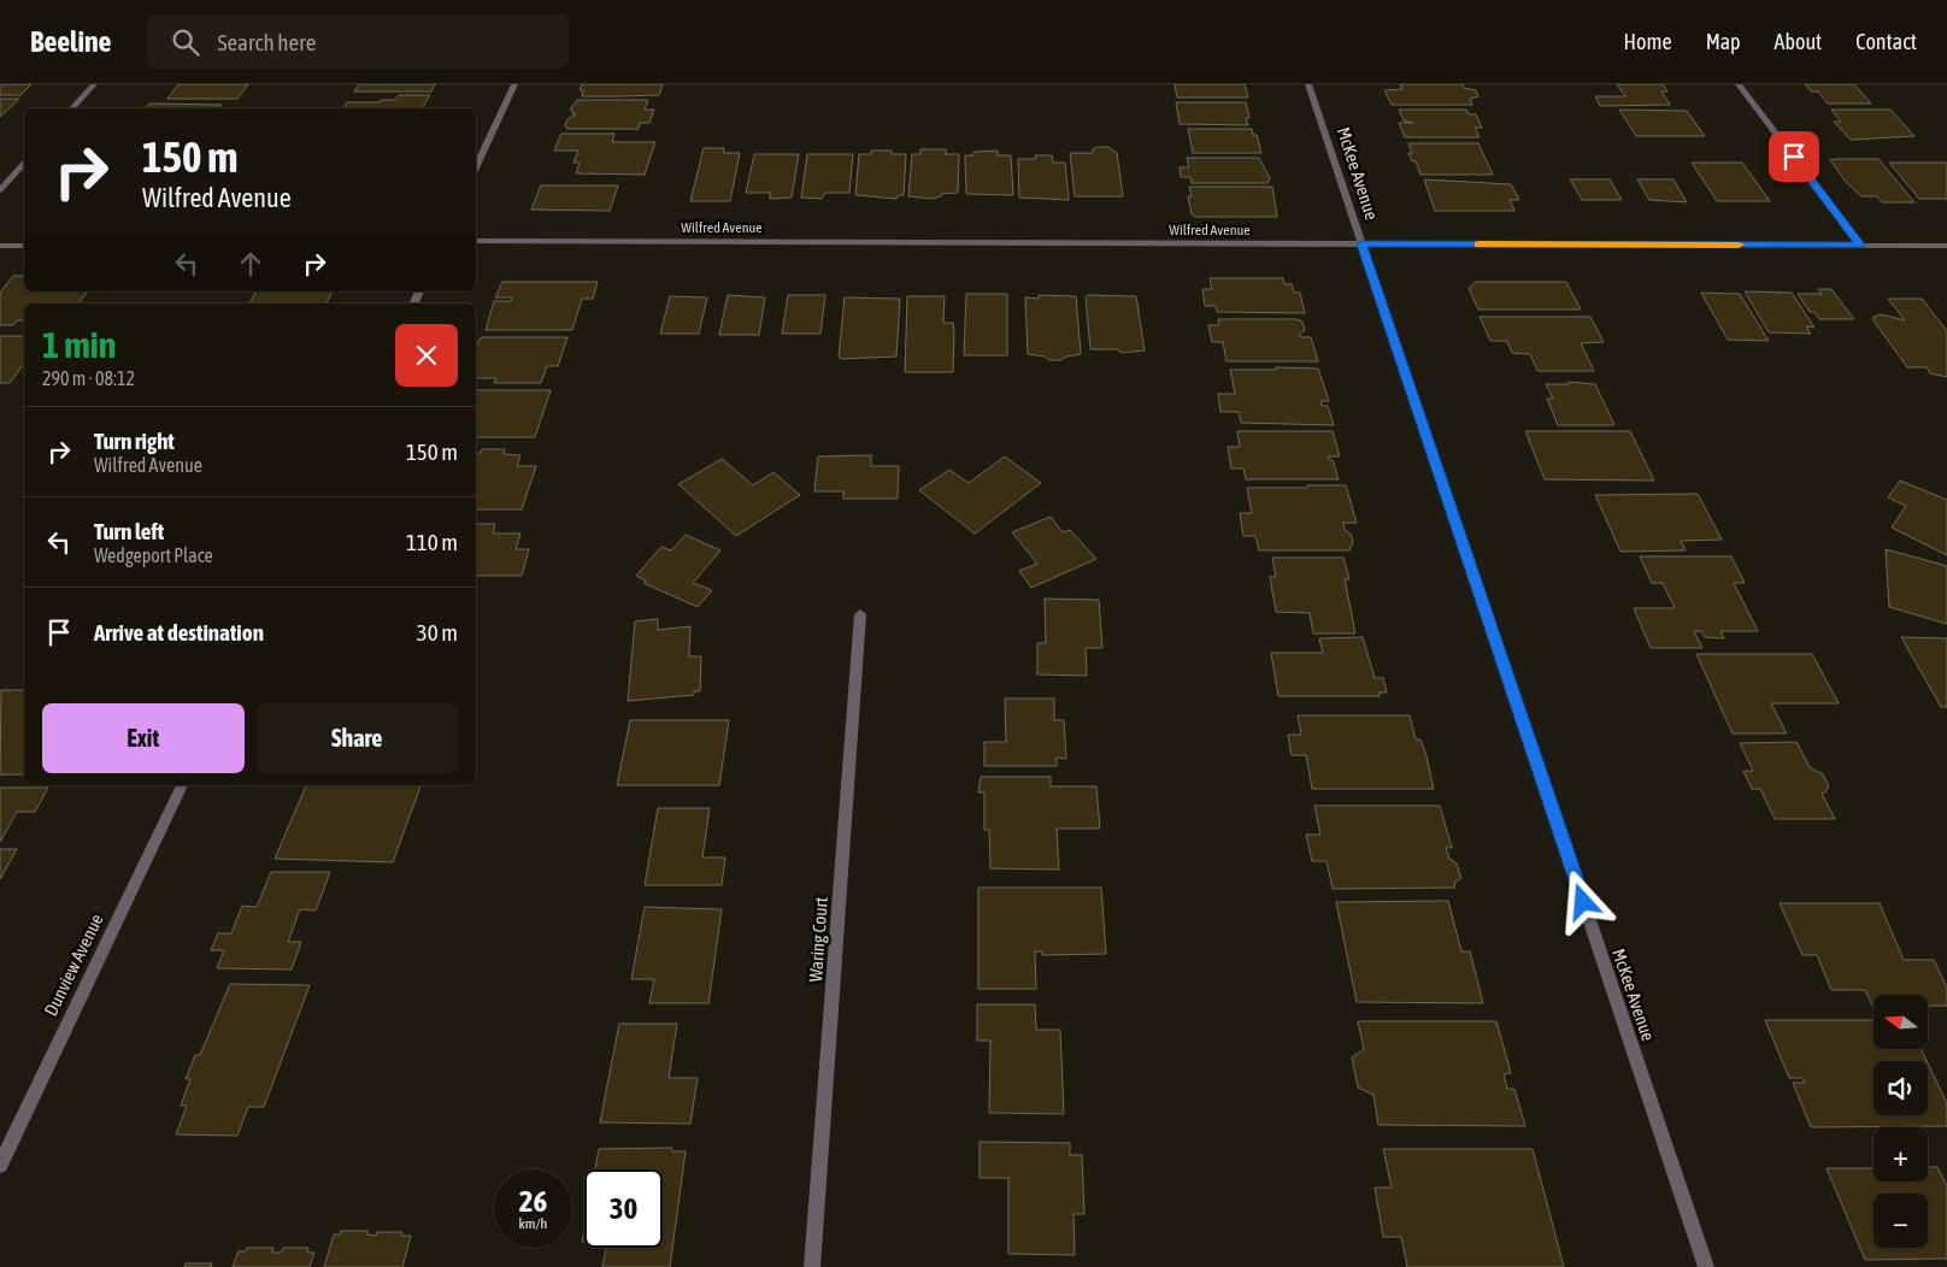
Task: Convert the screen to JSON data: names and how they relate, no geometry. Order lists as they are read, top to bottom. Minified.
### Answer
{"streets":{"street":["McKee Avenue","Wilfred Avenue","Waring Court","Dunview Avenue"]},"crossings":[["McKee Avenue","Wilfred Avenue"]],"north":"left","page":{"header":"Beeline","search":"Search here","nav":["Home","Map","About","Contact"],"turn":["150 m","Wilfred Avenue"],"heading":["1 min","290 m · 08:12"],"list":[{"name":"Turn right","note":"Wilfred Avenue","value":"150 m"},{"name":"Turn left","note":"Wedgeport Place","value":"110 m"},{"name":"Arrive at destination","value":"30 m"}],"buttons":["Exit","Share"],"map_buttons":["+","−"],"speed":"26 km/h","limit":"30"}}
